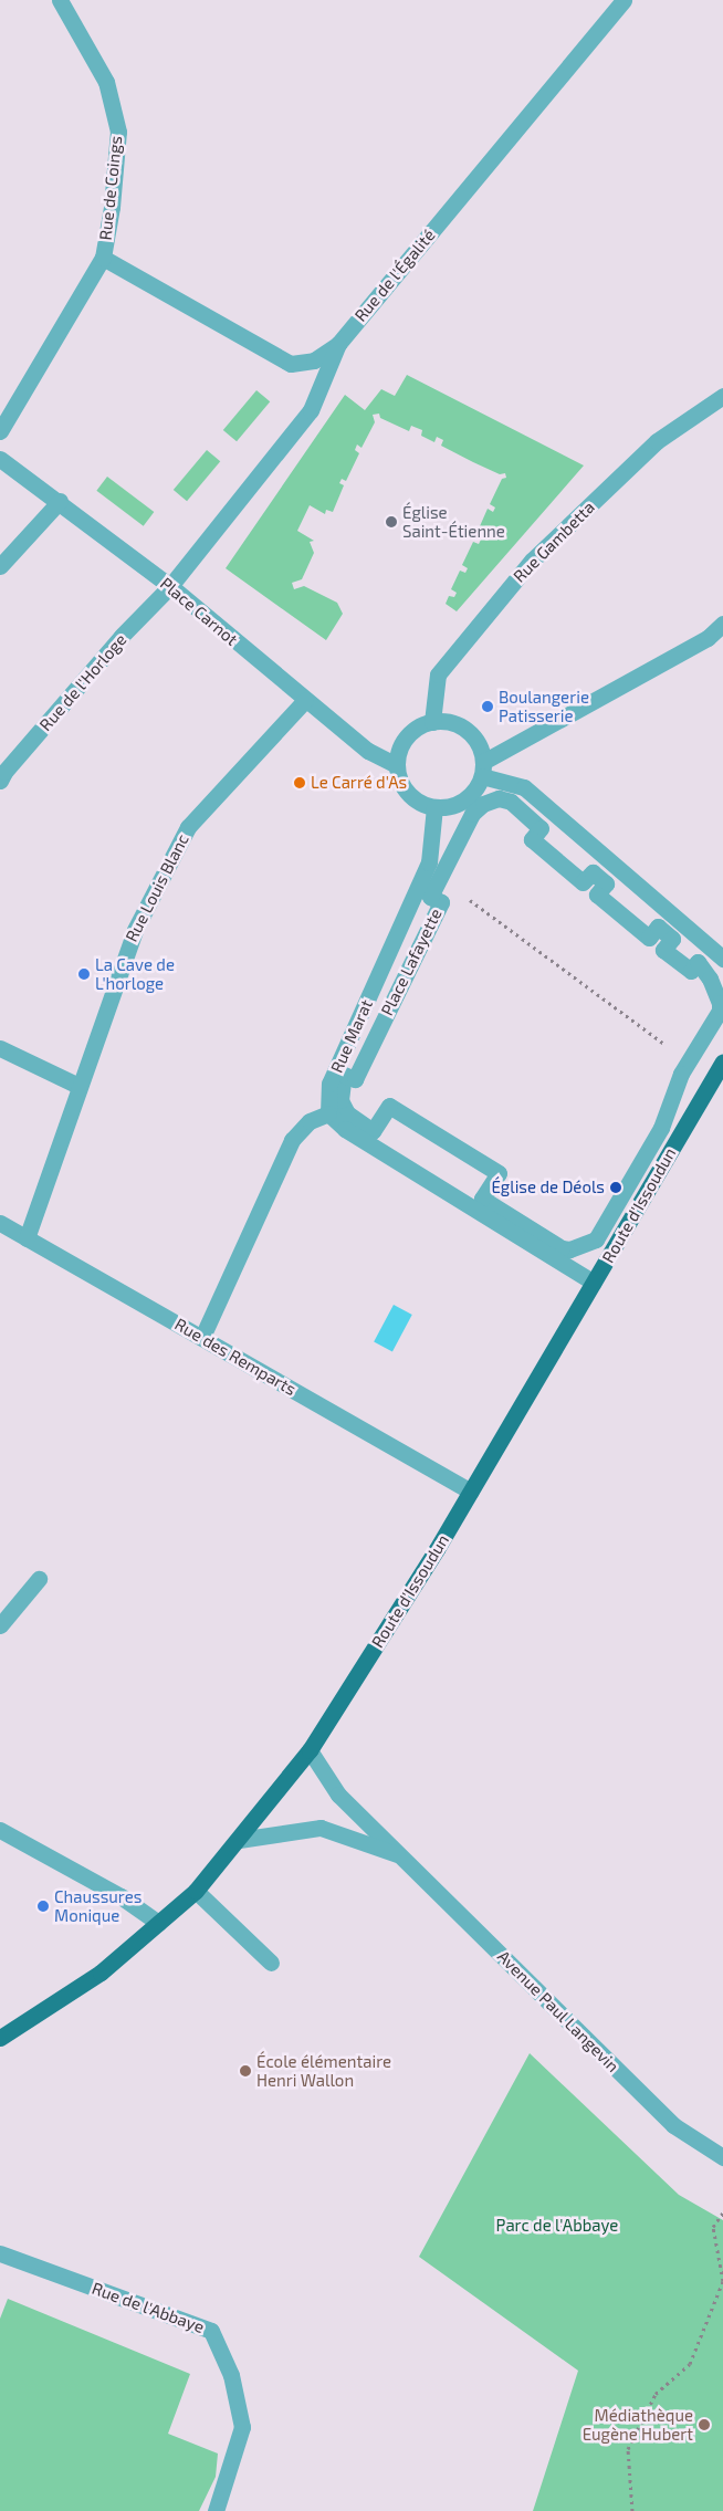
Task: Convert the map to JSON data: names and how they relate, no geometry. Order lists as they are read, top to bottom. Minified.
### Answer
{"streets":{"main road":["Route d'Issoudun"],"street":["Rue de Coings","Rue de l'Égalité","Rue Gambetta","Place Carnot","Rue de l'Horloge","Rue Louis Blanc","Place Lafayette","Rue Marat","Rue des Remparts","Avenue Paul Langevin","Rue de l'Abbaye"]},"crossings":[["Rue de Coings","Rue de l'Égalité"],["Rue de l'Égalité","Rue de l'Horloge"],["Rue Gambetta","Place Carnot"],["Rue Gambetta","Rue Marat"],["Place Carnot","Rue de l'Horloge"],["Place Carnot","Rue Louis Blanc"],["Place Carnot","Rue Marat"],["Rue Louis Blanc","Rue des Remparts"],["Route d'Issoudun","Rue des Remparts"],["Route d'Issoudun","Avenue Paul Langevin"]],"parks":["Parc de l'Abbaye"],"places":["Église Saint-Étienne","Boulangerie Patisserie","Le Carré d'As","La Cave de L'horloge","Église de Déols","Chaussures Monique","École élémentaire Henri Wallon","Médiathèque Eugène Hubert"]}
